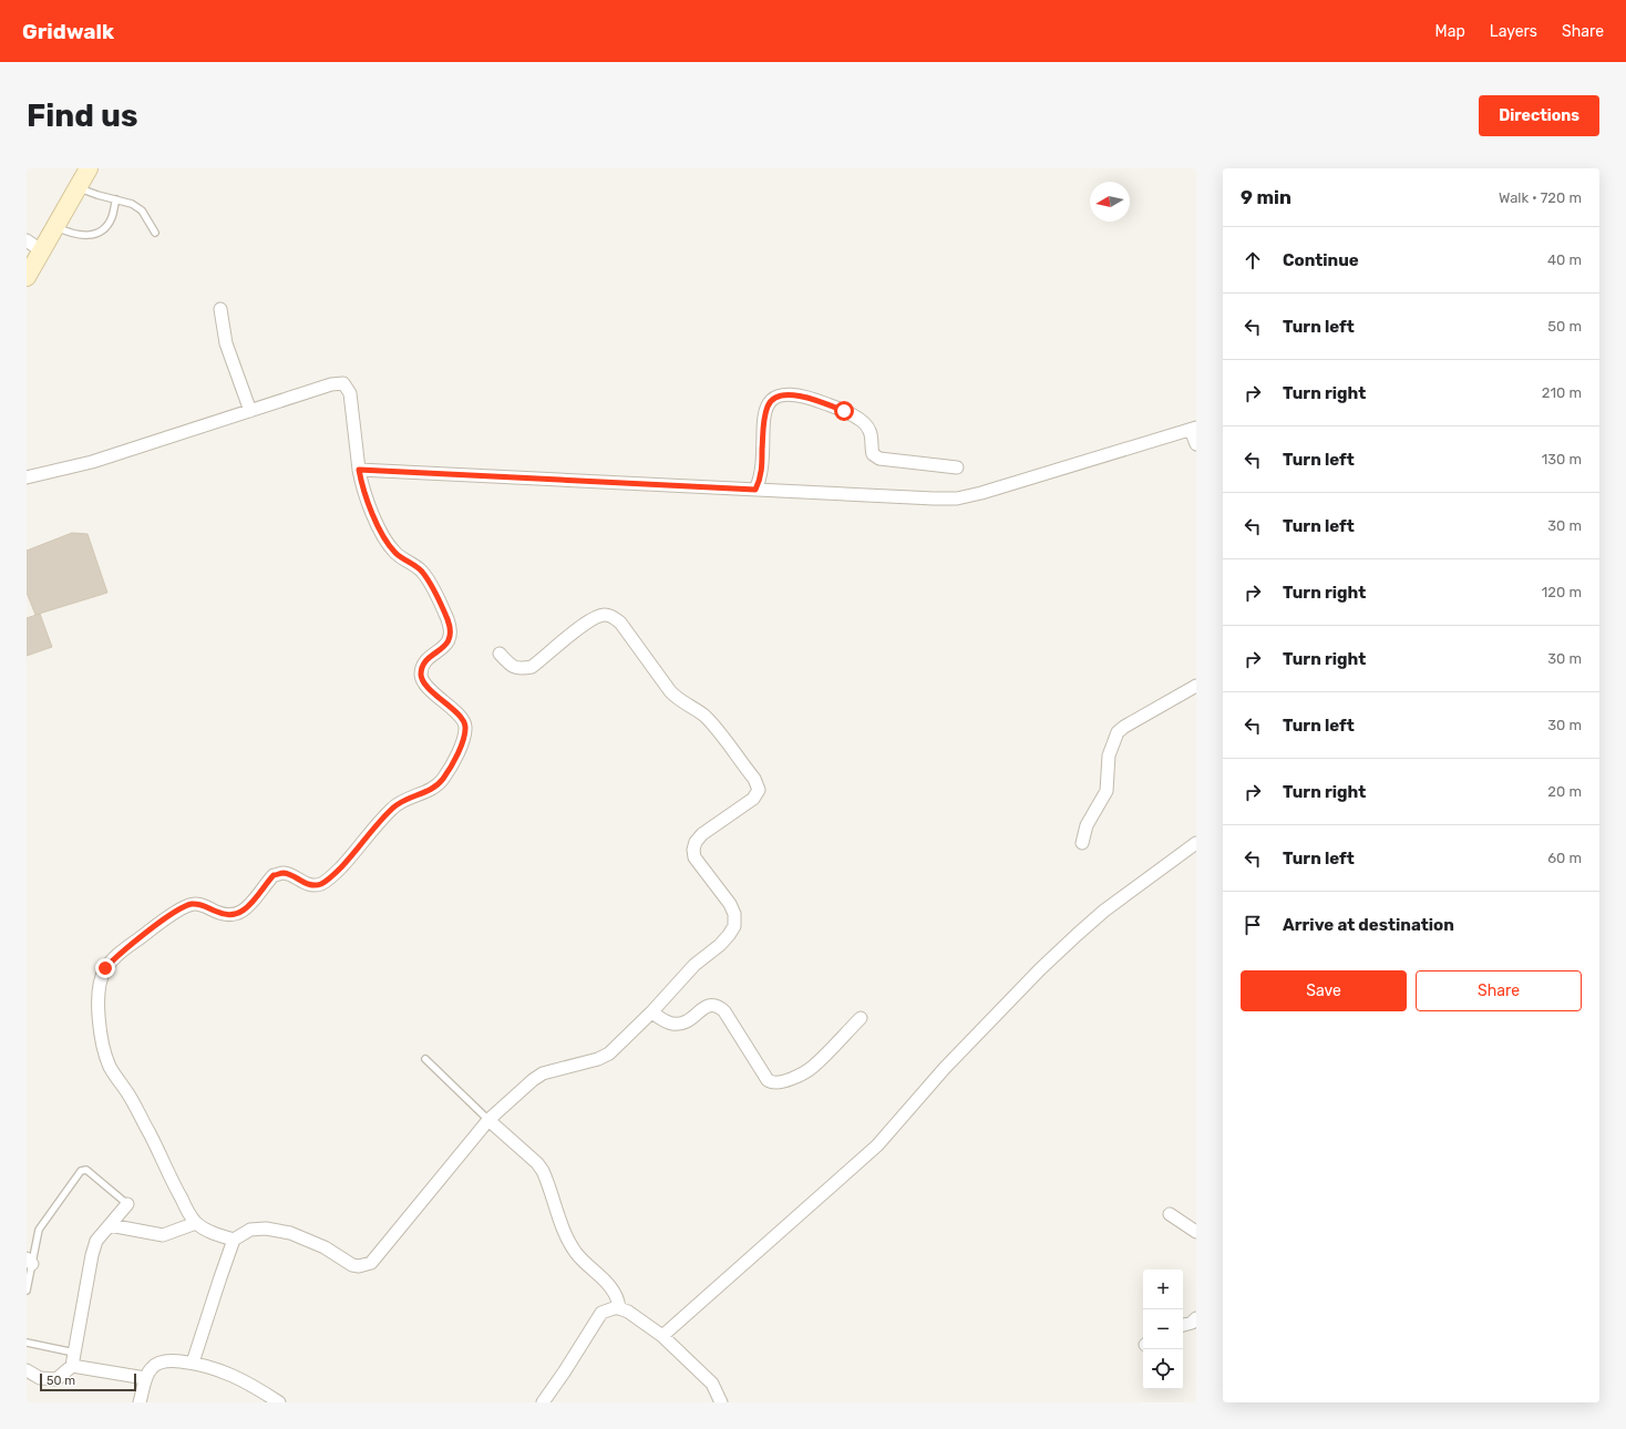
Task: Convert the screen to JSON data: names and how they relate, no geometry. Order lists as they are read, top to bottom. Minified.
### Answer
{"scale_bar":"50 m","north":"left","page":{"header":"Gridwalk","nav":["Map","Layers","Share"],"buttons":["Directions",["Save","Share"]],"title":"Find us","heading":["9 min","Walk · 720 m"],"list":[["Continue","40 m"],["Turn left","50 m"],["Turn right","210 m"],["Turn left","130 m"],["Turn left","30 m"],["Turn right","120 m"],["Turn right","30 m"],["Turn left","30 m"],["Turn right","20 m"],["Turn left","60 m"],"Arrive at destination"],"map_buttons":["+","−"],"scale":"50 m"}}
